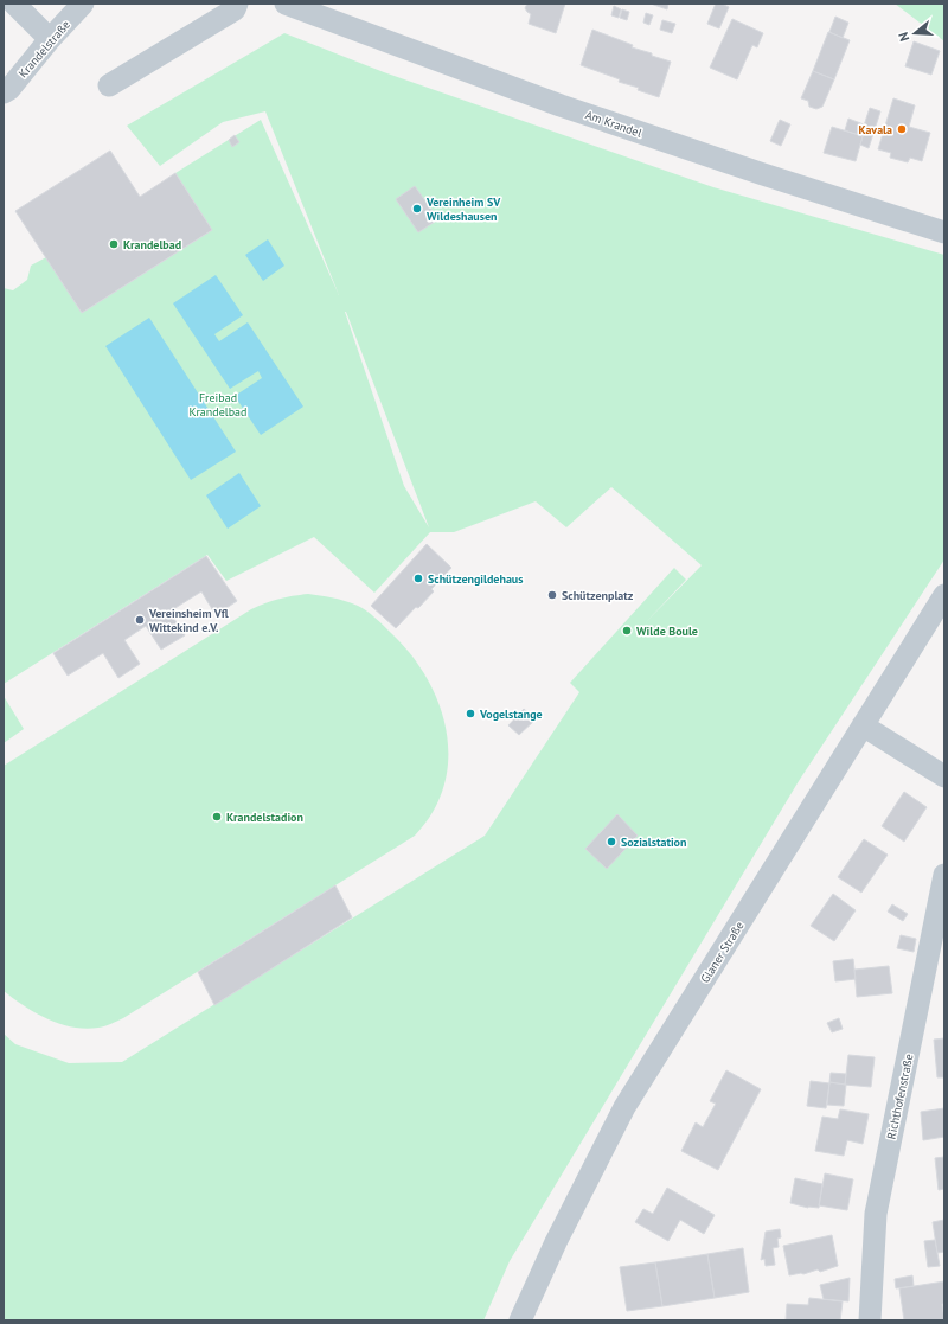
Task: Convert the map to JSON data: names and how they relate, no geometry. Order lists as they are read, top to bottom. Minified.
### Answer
{"streets":{"street":["Krandelstraße","Am Krandel","Glaner Straße","Richthofenstraße"]},"parks":["Freibad Krandelbad"],"places":["Kavala","Vereinheim SV Wildeshausen","Krandelbad","Schützengildehaus","Schützenplatz","Vereinsheim Vfl Wittekind e.V.","Wilde Boule","Vogelstange","Krandelstadion","Sozialstation"],"north":"left"}
